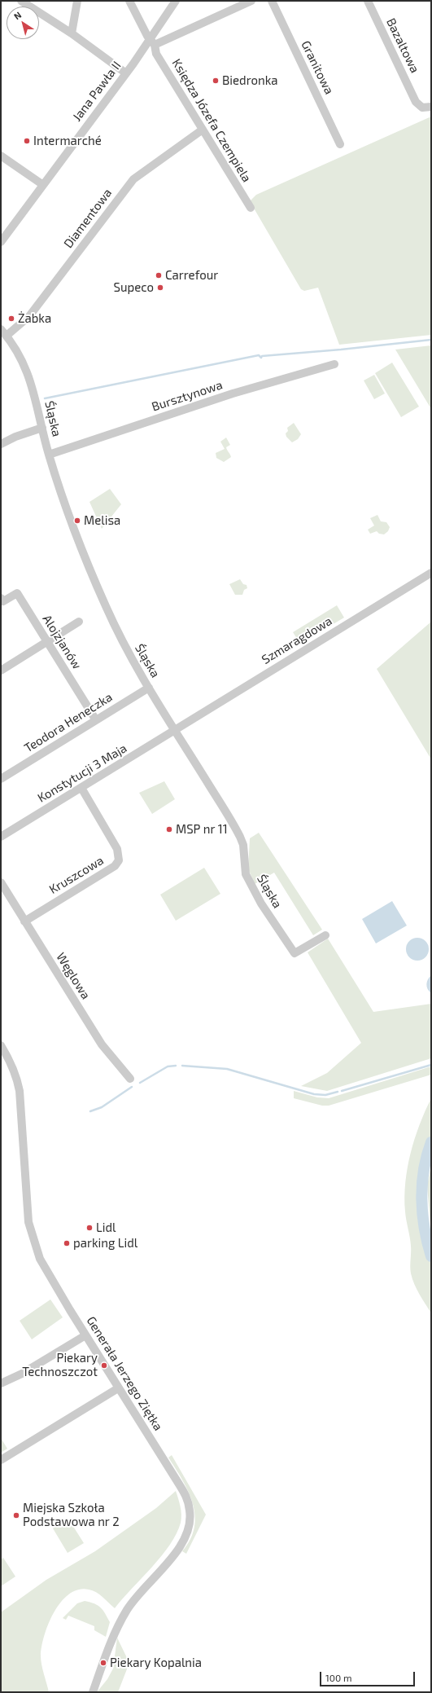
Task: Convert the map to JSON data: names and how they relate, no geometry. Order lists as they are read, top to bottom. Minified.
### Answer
{"streets":{"street":["Bazaltowa","Granitowa","Jana Pawła II","Księdza Józefa Czempiela","Diamentowa","Bursztynowa","Śląska","Szmaragdowa","Alojzjanów","Teodora Heneczka","Konstytucji 3 Maja","Kruszcowa","Węglowa","Generała Jerzego Ziętka"]},"crossings":[["Jana Pawła II","Księdza Józefa Czempiela"],["Księdza Józefa Czempiela","Diamentowa"],["Diamentowa","Śląska"],["Bursztynowa","Śląska"],["Śląska","Szmaragdowa"],["Śląska","Teodora Heneczka"],["Śląska","Konstytucji 3 Maja"],["Szmaragdowa","Konstytucji 3 Maja"],["Alojzjanów","Teodora Heneczka"],["Konstytucji 3 Maja","Kruszcowa"],["Kruszcowa","Węglowa"]],"places":["Biedronka","Intermarché","Carrefour","Supeco","Żabka","Melisa","MSP nr 11","Lidl","parking Lidl","Piekary Technoszczot","Miejska Szkoła Podstawowa nr 2","Piekary Kopalnia"],"scale_bar":"100 m","north":"top left"}
